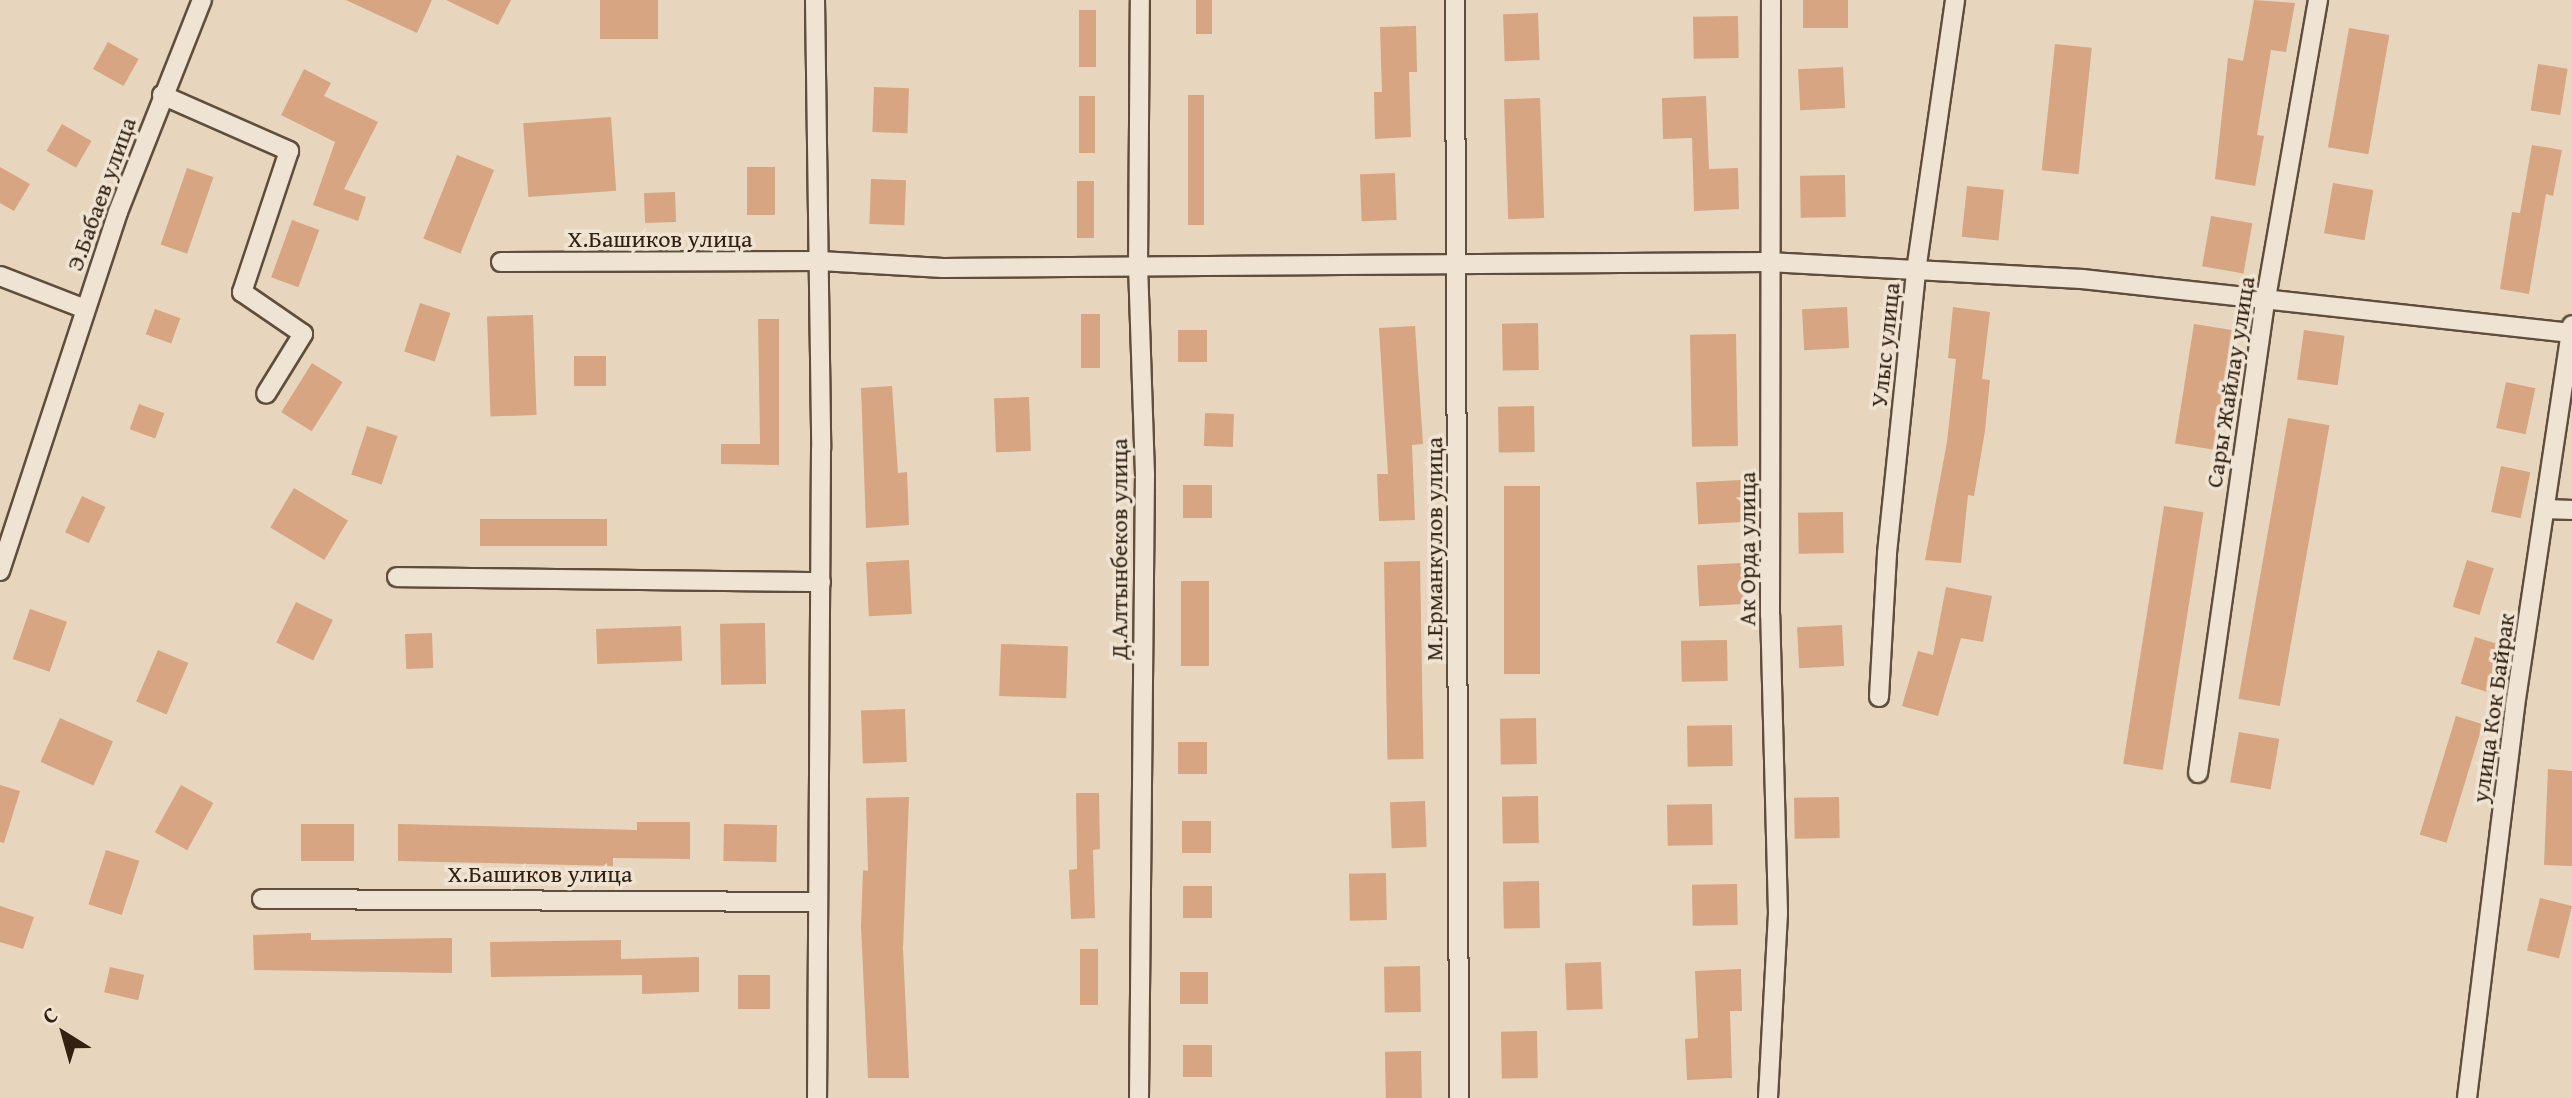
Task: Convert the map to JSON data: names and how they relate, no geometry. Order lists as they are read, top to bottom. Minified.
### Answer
{"streets":{"street":["Э.Бабаев улица","Х.Башиков улица","Улыс улица","Сары Жайлау улица","Д.Алтынбеков улица","М.Ерманкулов улица","Ак Орда улица","улица Кок Байрак"]},"crossings":[["Х.Башиков улица","Улыс улица"],["Х.Башиков улица","Сары Жайлау улица"],["Х.Башиков улица","Д.Алтынбеков улица"],["Х.Башиков улица","М.Ерманкулов улица"],["Х.Башиков улица","Ак Орда улица"],["Х.Башиков улица","улица Кок Байрак"]],"north":"top left"}
